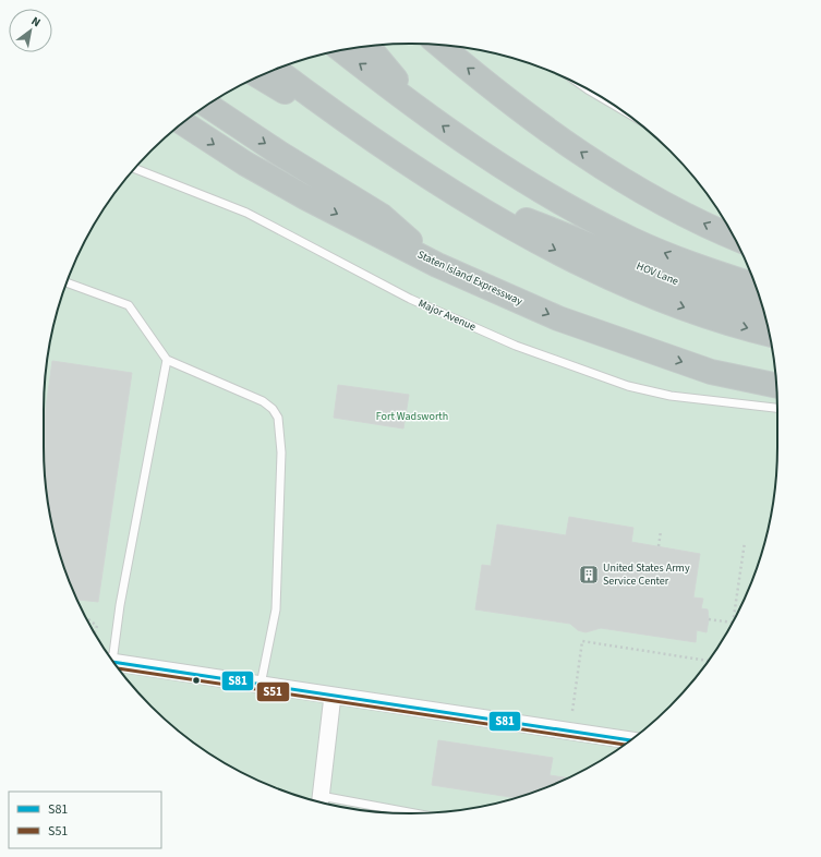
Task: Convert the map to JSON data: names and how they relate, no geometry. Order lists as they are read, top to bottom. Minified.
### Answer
{"streets":{"highway":["HOV Lane","Staten Island Expressway"],"lane":["Major Avenue"]},"parks":["Fort Wadsworth"],"places":{"building":["United States Army Service Center"]},"lines":["transit line S81","transit line S51"],"legend":["S81","S51"],"north":"top right"}
